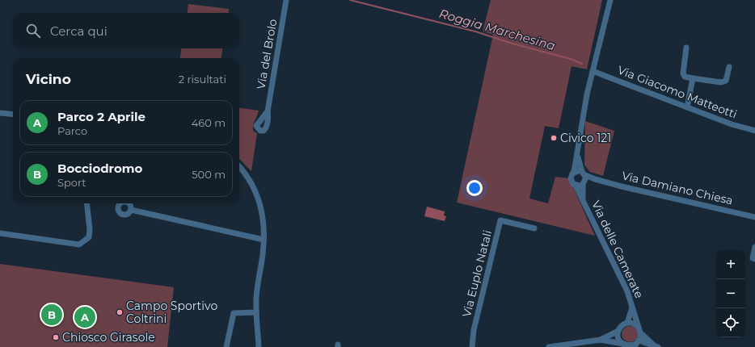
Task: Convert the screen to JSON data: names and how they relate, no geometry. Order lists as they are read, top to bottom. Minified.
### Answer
{"streets":{"street":["Via del Brolo","Via Giacomo Matteotti","Via Damiano Chiesa","Via delle Camerate","Via Euplo Natali"]},"crossings":[["Via Giacomo Matteotti","Via delle Camerate"],["Via Damiano Chiesa","Via delle Camerate"]],"water":["Roggia Marchesina"],"places":["Civico 121","Campo Sportivo Coltrini","Chiosco Girasole"],"page":{"search":"Cerca qui","heading":["Vicino","2 risultati"],"list":[{"mark":"A","name":"Parco 2 Aprile","note":"Parco","value":"460 m"},{"mark":"B","name":"Bocciodromo","note":"Sport","value":"500 m"}],"map_buttons":["+","−"],"pins":["B","A"]}}
